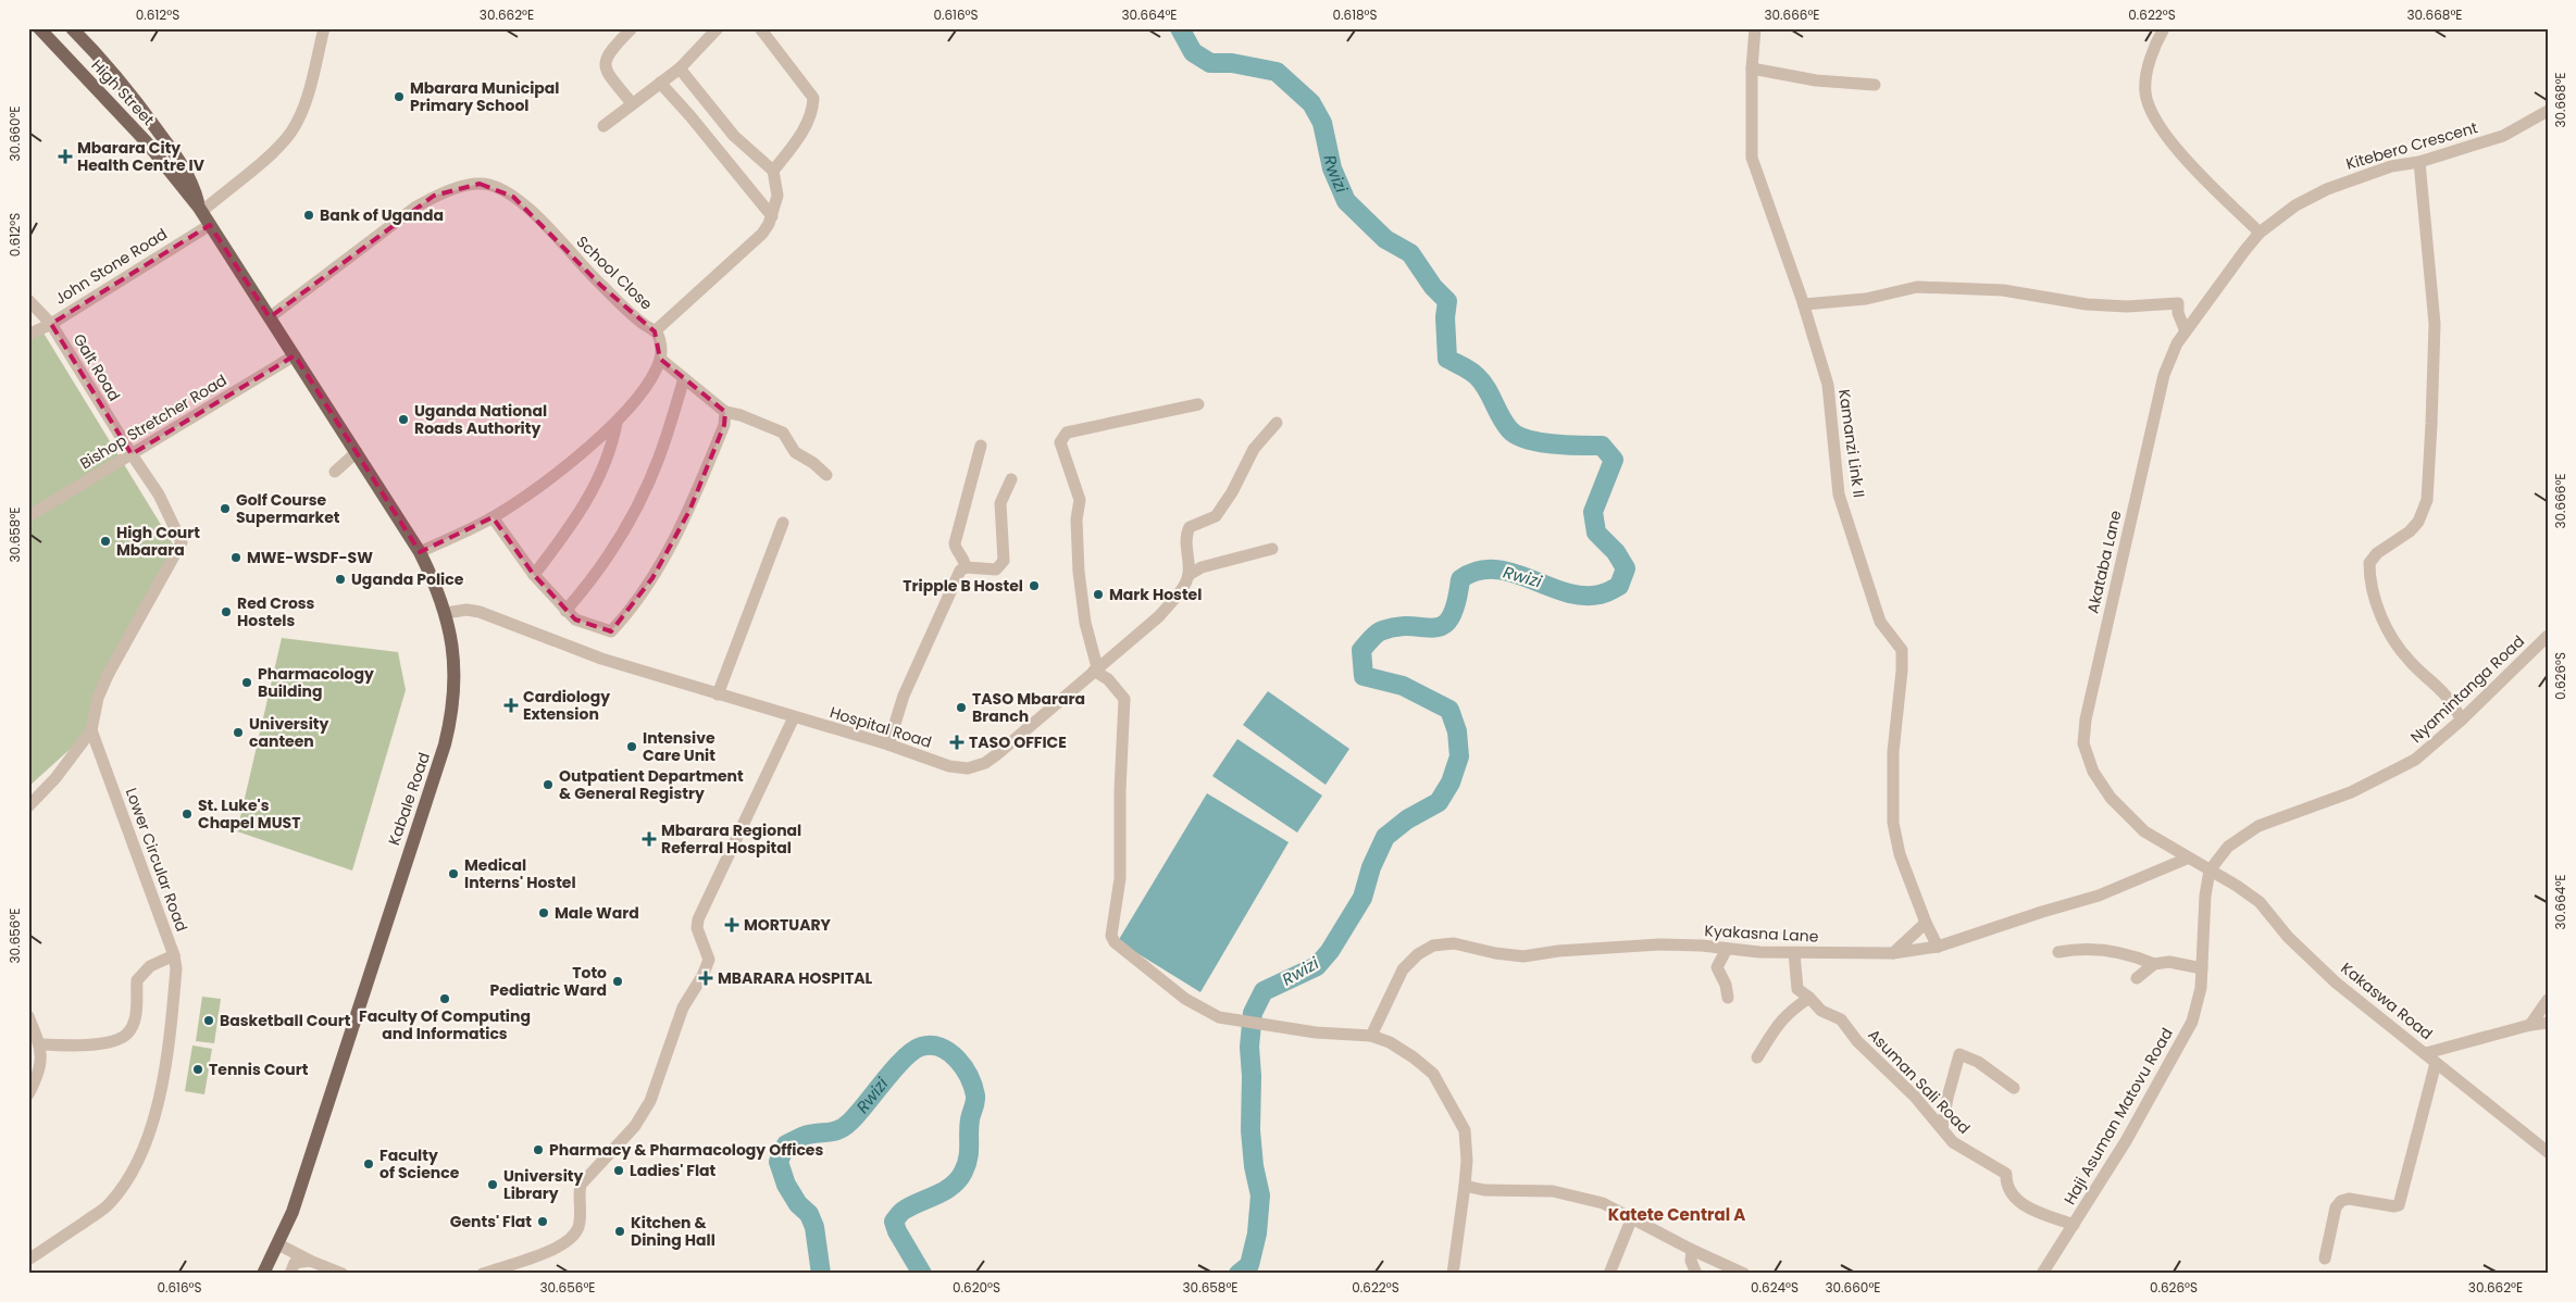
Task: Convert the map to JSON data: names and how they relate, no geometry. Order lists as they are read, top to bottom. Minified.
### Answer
{"streets":{"main road":["High Street","Kabale Road"],"street":["Kitebero Crescent","John Stone Road","School Close","Galt Road","Bishop Stretcher Road","Kamanzi Link II","Akataba Lane","Nyamintanga Road","Hospital Road","Lower Circular Road","Kyakasna Lane","Kakaswa Road","Asuman Sali Road","Haji Asuman Matovu Road"]},"crossings":[["High Street","John Stone Road"],["High Street","School Close"],["High Street","Bishop Stretcher Road"],["High Street","Kabale Road"],["Kitebero Crescent","Akataba Lane"],["John Stone Road","Galt Road"],["Galt Road","Bishop Stretcher Road"],["Bishop Stretcher Road","Kabale Road"],["Kamanzi Link II","Kyakasna Lane"],["Akataba Lane","Nyamintanga Road"],["Akataba Lane","Kyakasna Lane"],["Akataba Lane","Kakaswa Road"],["Akataba Lane","Haji Asuman Matovu Road"],["Nyamintanga Road","Kakaswa Road"],["Nyamintanga Road","Haji Asuman Matovu Road"],["Hospital Road","Kabale Road"],["Kyakasna Lane","Asuman Sali Road"],["Kakaswa Road","Haji Asuman Matovu Road"],["Asuman Sali Road","Haji Asuman Matovu Road"]],"districts":["Katete Central A"],"water":["Rwizi"],"places":{"other":["Mbarara Municipal Primary School","Bank of Uganda","Uganda National Roads Authority","Golf Course Supermarket","High Court Mbarara","MWE-WSDF-SW","Uganda Police","Tripple B Hostel","Mark Hostel","Red Cross Hostels","Pharmacology Building","TASO Mbarara Branch","University canteen","Intensive Care Unit","Outpatient Department & General Registry","St. Luke's Chapel MUST","Medical Interns' Hostel","Male Ward","Toto Pediatric Ward","Faculty Of Computing and Informatics","Basketball Court","Tennis Court","Pharmacy & Pharmacology Offices","Faculty of Science","Ladies' Flat","University Library","Gents' Flat","Kitchen & Dining Hall"],"health":["Mbarara City Health Centre IV","Cardiology Extension","TASO OFFICE","Mbarara Regional Referral Hospital","MORTUARY","MBARARA HOSPITAL"]},"coordinates":["0.612°S","30.662°E","0.616°S","30.664°E","0.618°S","30.666°E","0.622°S","30.668°E","30.660°E","30.658°E","0.626°S","30.656°E","0.620°S","0.624°S"]}
